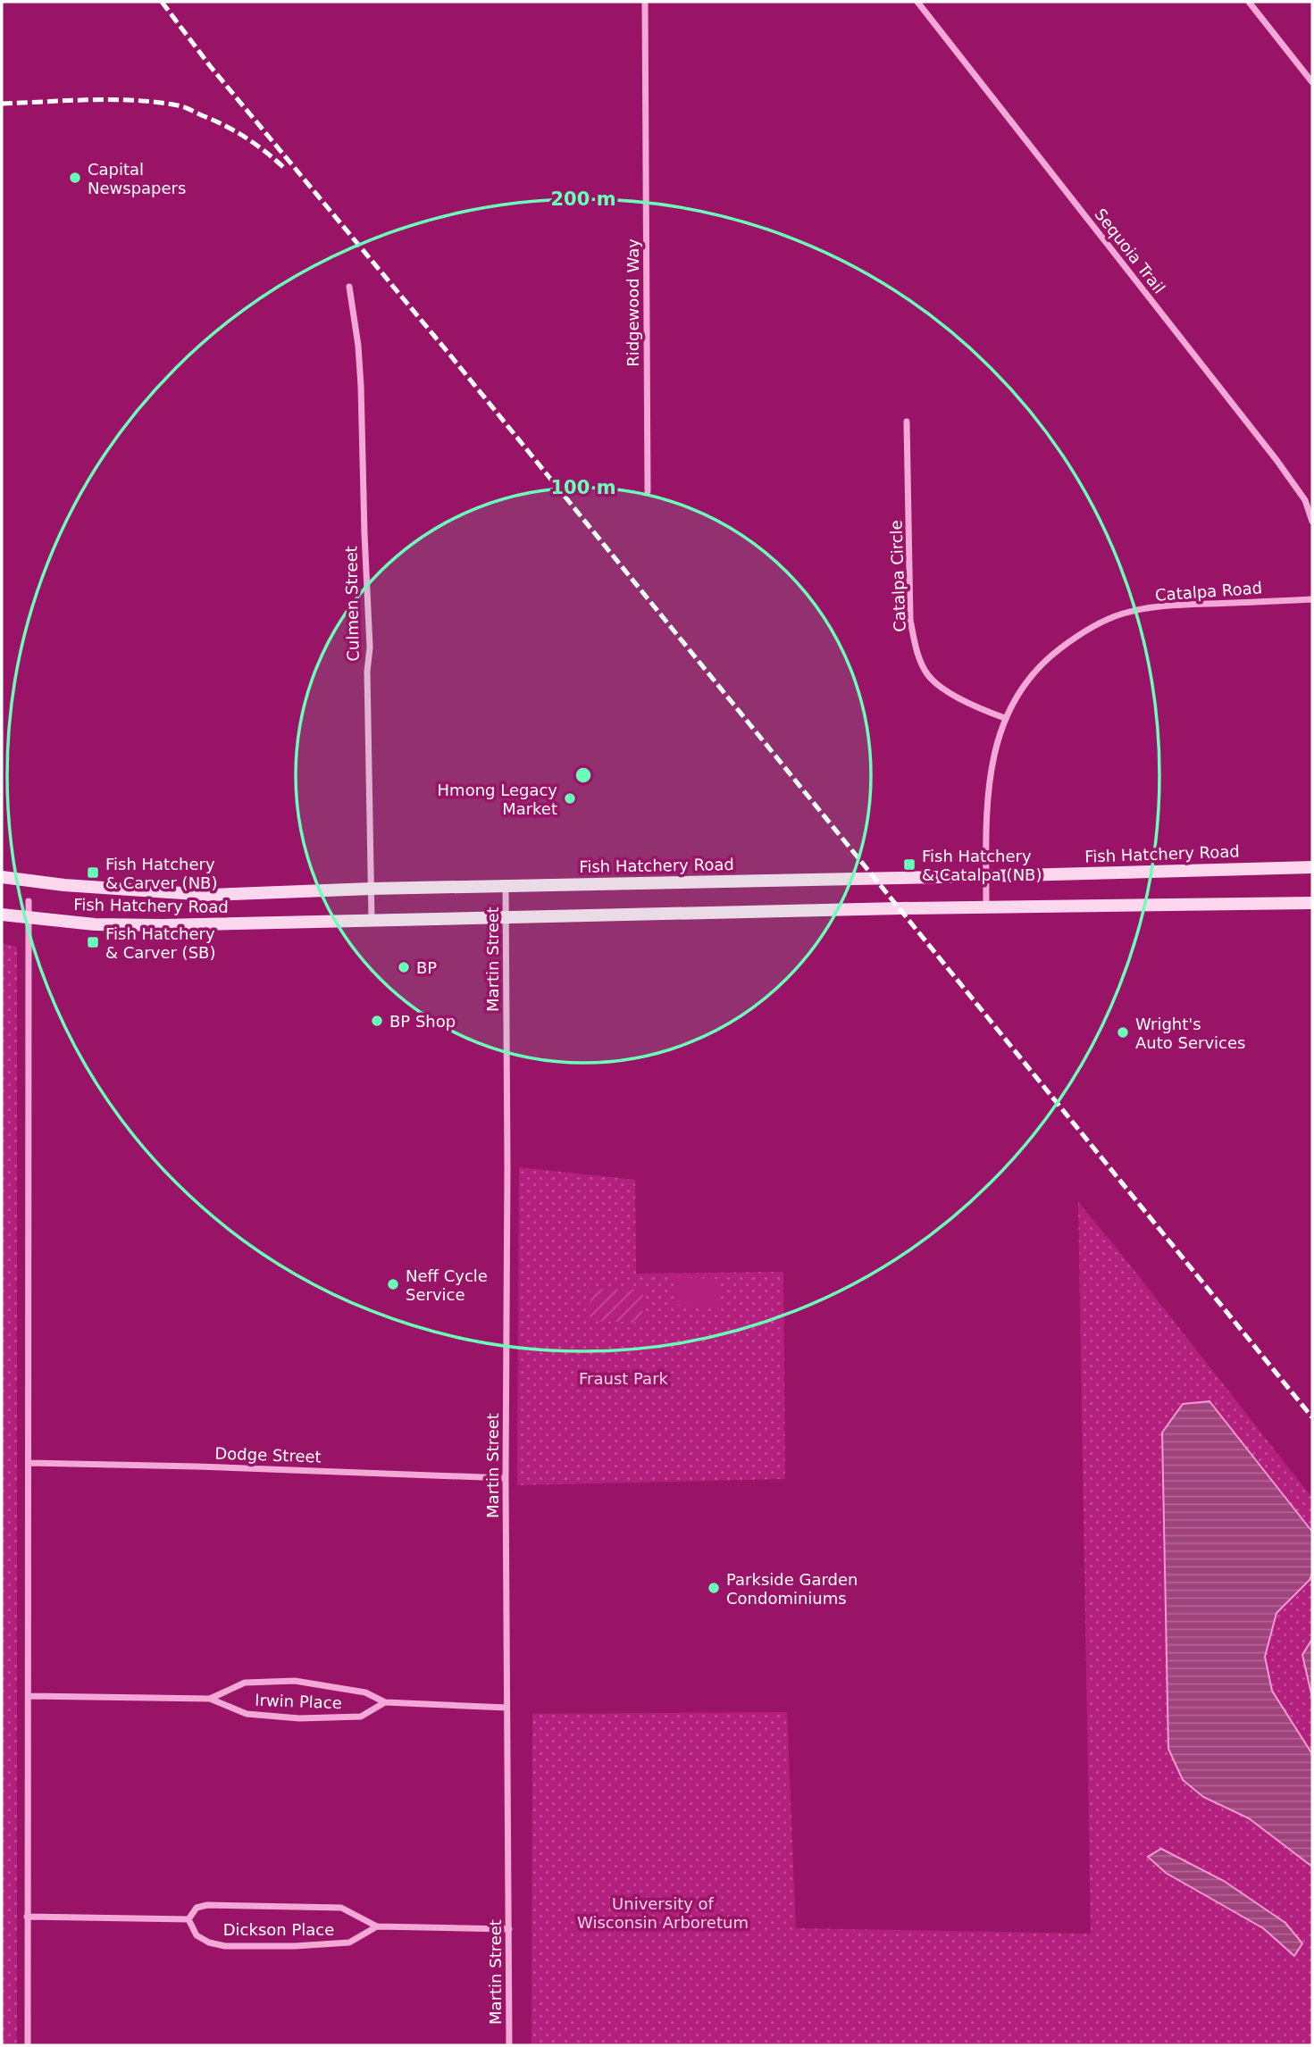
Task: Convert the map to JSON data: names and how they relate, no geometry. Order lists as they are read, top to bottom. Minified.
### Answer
{"streets":{"main road":["Fish Hatchery Road"],"street":["Sequoia Trail","Ridgewood Way","Catalpa Circle","Catalpa Road","Culmen Street","Martin Street","Dodge Street","Irwin Place","Dickson Place"]},"crossings":[["Catalpa Circle","Catalpa Road"],["Catalpa Road","Fish Hatchery Road"],["Culmen Street","Fish Hatchery Road"],["Fish Hatchery Road","Martin Street"],["Martin Street","Dodge Street"],["Martin Street","Irwin Place"],["Martin Street","Dickson Place"]],"parks":["Fraust Park","University of Wisconsin Arboretum"],"places":{"other":["Capital Newspapers","Hmong Legacy Market","BP","BP Shop","Wright's Auto Services","Neff Cycle Service","Parkside Garden Condominiums"],"transit":["Fish Hatchery & Catalpa (NB)","Fish Hatchery & Carver (NB)","Fish Hatchery & Carver (SB)"]},"rings":["200 m","100 m"]}
